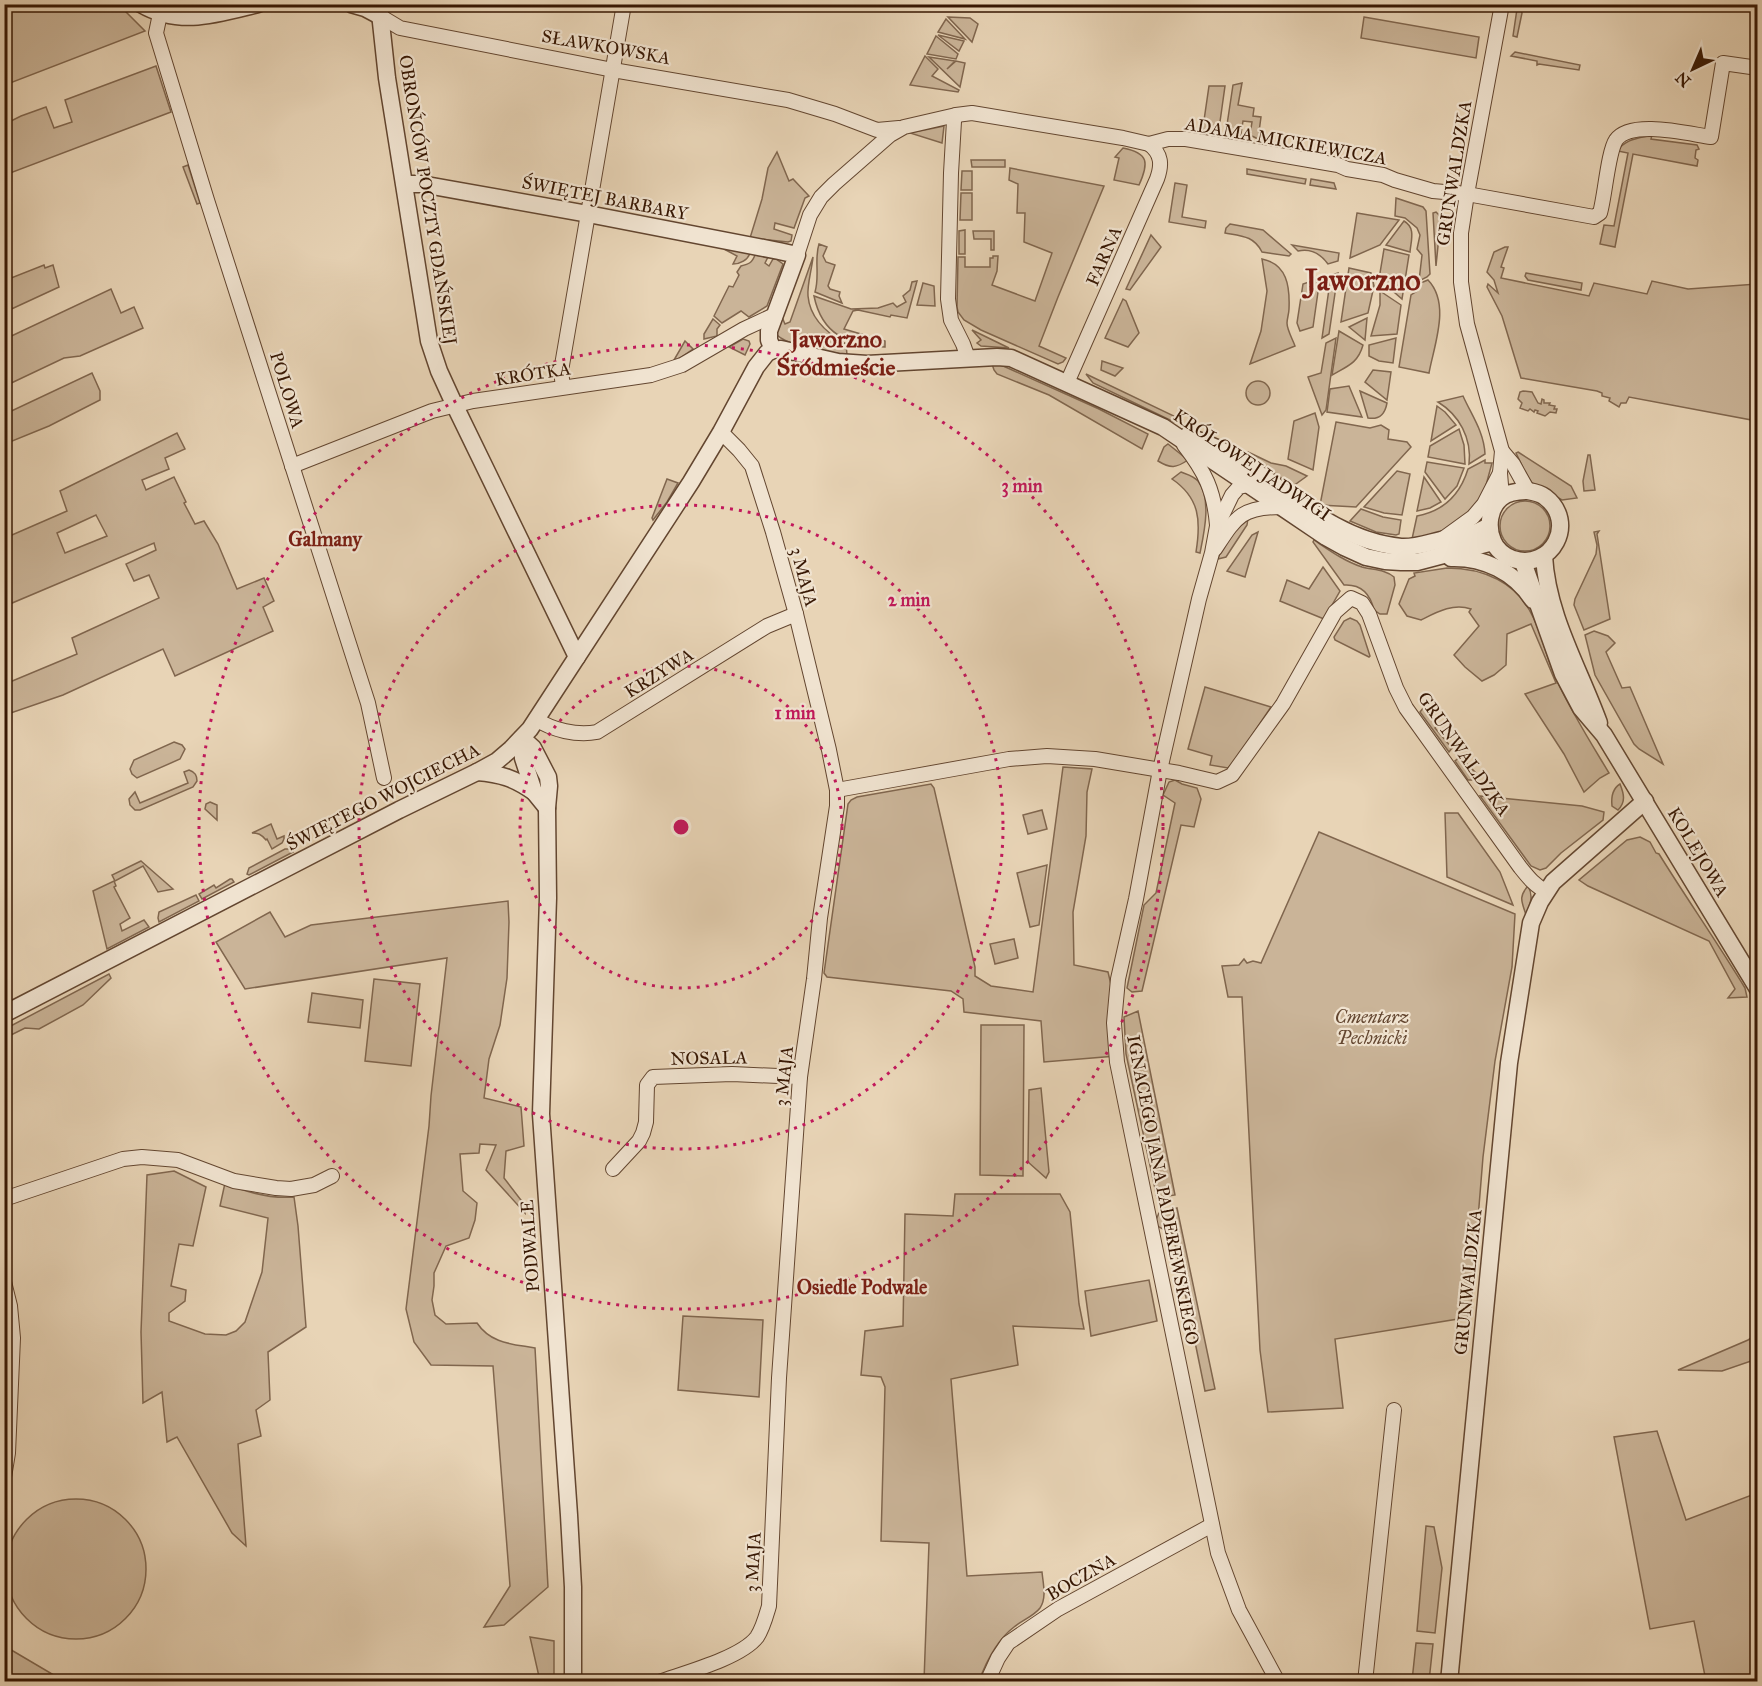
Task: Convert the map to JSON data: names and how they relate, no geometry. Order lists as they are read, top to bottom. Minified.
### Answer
{"streets":{"street":["SŁAWKOWSKA","ADAMA MICKIEWICZA","GRUNWALDZKA","ŚWIĘTEJ BARBARY","OBROŃCÓW POCZTY GDAŃSKIEJ","FARNA","KRÓTKA","POLOWA","KRÓLOWEJ JADWIGI","3 MAJA","KRZYWA","ŚWIĘTEGO WOJCIECHA","KOLEJOWA","NOSALA","IGNACEGO JANA PADEREWSKIEGO","PODWALE","BOCZNA"]},"crossings":[["SŁAWKOWSKA","ADAMA MICKIEWICZA"],["SŁAWKOWSKA","OBROŃCÓW POCZTY GDAŃSKIEJ"],["ADAMA MICKIEWICZA","GRUNWALDZKA"],["ADAMA MICKIEWICZA","FARNA"],["GRUNWALDZKA","KRÓLOWEJ JADWIGI"],["GRUNWALDZKA","KOLEJOWA"],["GRUNWALDZKA","IGNACEGO JANA PADEREWSKIEGO"],["ŚWIĘTEJ BARBARY","OBROŃCÓW POCZTY GDAŃSKIEJ"],["OBROŃCÓW POCZTY GDAŃSKIEJ","KRÓTKA"],["OBROŃCÓW POCZTY GDAŃSKIEJ","ŚWIĘTEGO WOJCIECHA"],["FARNA","KRÓLOWEJ JADWIGI"],["KRÓTKA","POLOWA"],["KRÓLOWEJ JADWIGI","ŚWIĘTEGO WOJCIECHA"],["KRÓLOWEJ JADWIGI","KOLEJOWA"],["KRÓLOWEJ JADWIGI","IGNACEGO JANA PADEREWSKIEGO"],["3 MAJA","KRZYWA"],["3 MAJA","ŚWIĘTEGO WOJCIECHA"],["3 MAJA","NOSALA"],["KRZYWA","ŚWIĘTEGO WOJCIECHA"],["ŚWIĘTEGO WOJCIECHA","PODWALE"],["IGNACEGO JANA PADEREWSKIEGO","BOCZNA"]],"districts":["Jaworzno","Jaworzno Śródmieście","Galmany","Osiedle Podwale"],"parks":["Cmentarz Pechnicki"],"north":"bottom left","rings":["3 min","2 min","1 min"]}
